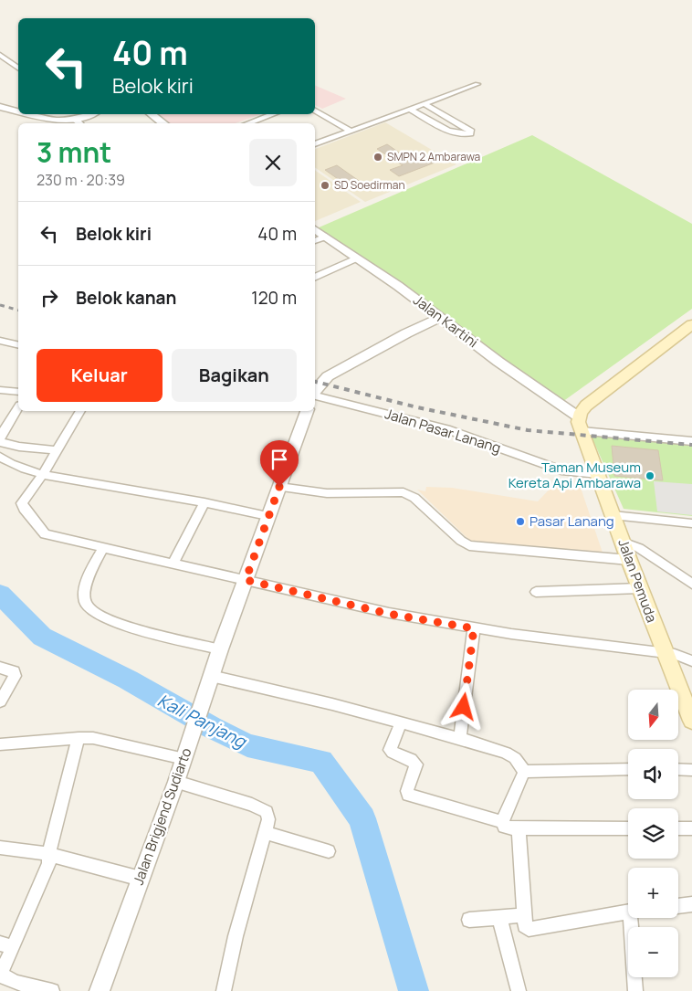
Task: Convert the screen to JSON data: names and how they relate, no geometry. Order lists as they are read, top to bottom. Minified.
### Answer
{"streets":{"main road":["Jalan Pemuda"],"street":["Jalan Kartini","Jalan Pasar Lanang","Jalan Brigjend Sudiarto"]},"crossings":[["Jalan Kartini","Jalan Pemuda"],["Jalan Pasar Lanang","Jalan Pemuda"]],"water":["Kali Panjang"],"places":["SMPN 2 Ambarawa","SD Soedirman","Taman Museum Kereta Api Ambarawa","Pasar Lanang"],"north":"bottom","page":{"turn":["40 m","Belok kiri"],"heading":["3 mnt","230 m · 20:39"],"list":[{"name":"Belok kiri","value":"40 m"},{"name":"Belok kanan","value":"120 m"}],"buttons":["Keluar","Bagikan"],"map_buttons":["+","−"]}}
